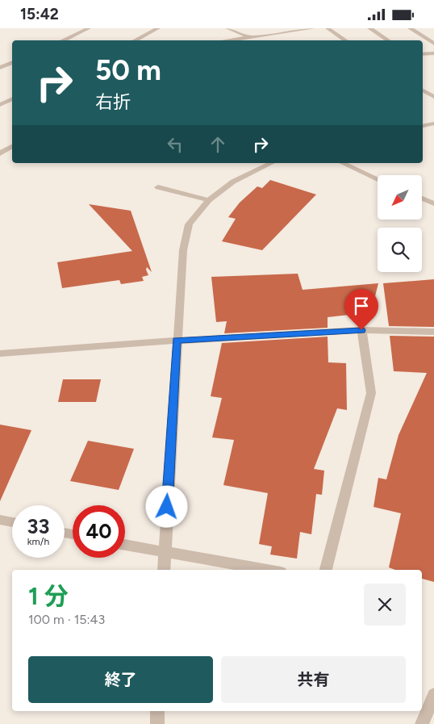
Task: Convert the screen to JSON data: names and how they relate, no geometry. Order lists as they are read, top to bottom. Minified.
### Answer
{"north":"bottom left","page":{"status":"15:42","turn":["50 m","右折"],"speed":"33 km/h","limit":"40","heading":["1 分","100 m · 15:43"],"buttons":["終了","共有"]}}
